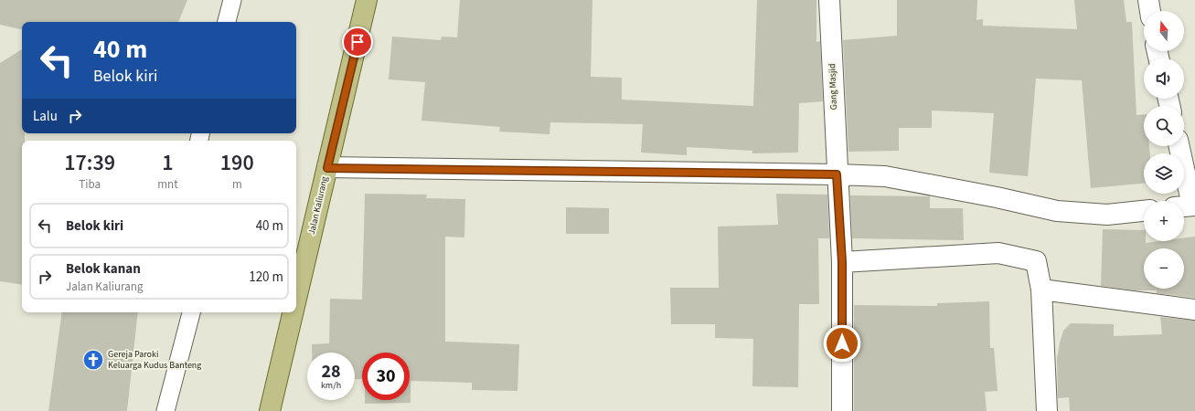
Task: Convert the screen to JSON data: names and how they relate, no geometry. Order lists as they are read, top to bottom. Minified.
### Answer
{"streets":{"main road":["Jalan Kaliurang"],"street":["Gang Masjid"]},"places":{"church":["Gereja Paroki Keluarga Kudus Banteng"]},"north":"top","page":{"map_buttons":["+","−"],"turn":["40 m","Belok kiri"],"then":"Lalu","eta":["17:39","Tiba","1","mnt","190","m"],"list":[{"name":"Belok kiri","value":"40 m"},{"name":"Belok kanan","note":"Jalan Kaliurang","value":"120 m"}],"speed":"28 km/h","limit":"30"}}
